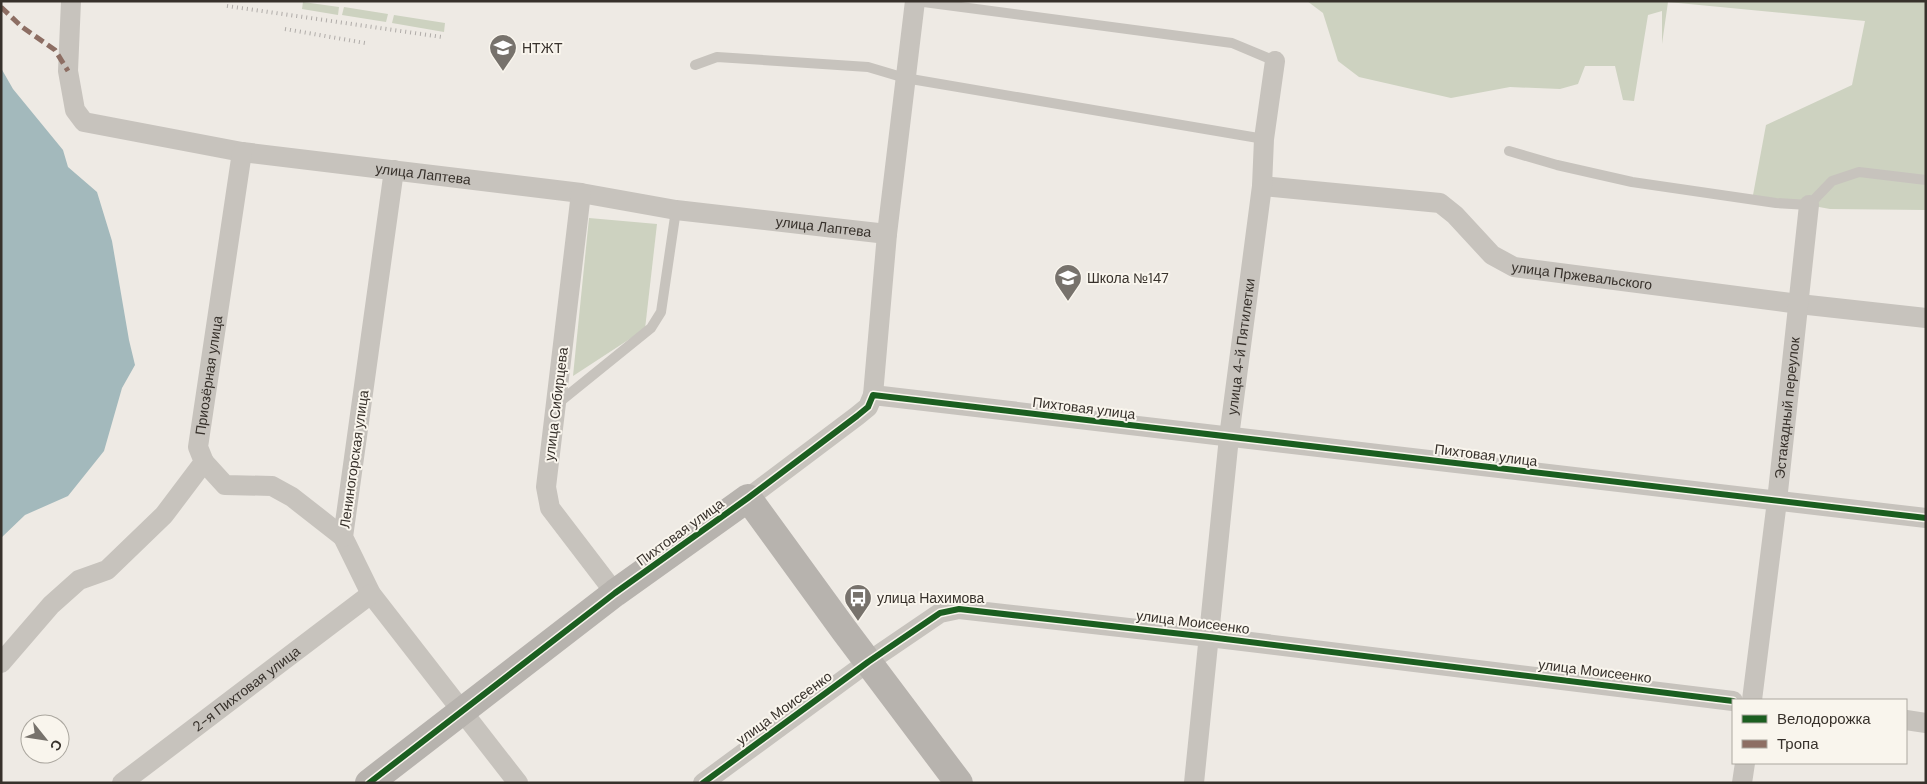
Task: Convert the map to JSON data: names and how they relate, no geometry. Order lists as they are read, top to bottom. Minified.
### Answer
{"streets":{"street":["улица Лаптева","улица Пржевальского","улица 4-й Пятилетки","Приозёрная улица","улица Сибирцева","Пихтовая улица","Эстакадный переулок","Лениногорская улица","улица Моисеенко","2-я Пихтовая улица"]},"crossings":[["улица Лаптева","Приозёрная улица"],["улица Лаптева","улица Сибирцева"],["улица Лаптева","Лениногорская улица"],["улица Пржевальского","улица 4-й Пятилетки"],["улица Пржевальского","Эстакадный переулок"],["улица 4-й Пятилетки","Пихтовая улица"],["улица 4-й Пятилетки","улица Моисеенко"],["улица Сибирцева","Пихтовая улица"],["Пихтовая улица","Эстакадный переулок"],["Пихтовая улица","Лениногорская улица"],["Лениногорская улица","2-я Пихтовая улица"]],"places":{"school or university":["НТЖТ","Школа №147"],"bus stop":["улица Нахимова"]},"legend":["Велодорожка","Тропа"],"north":"bottom right"}
